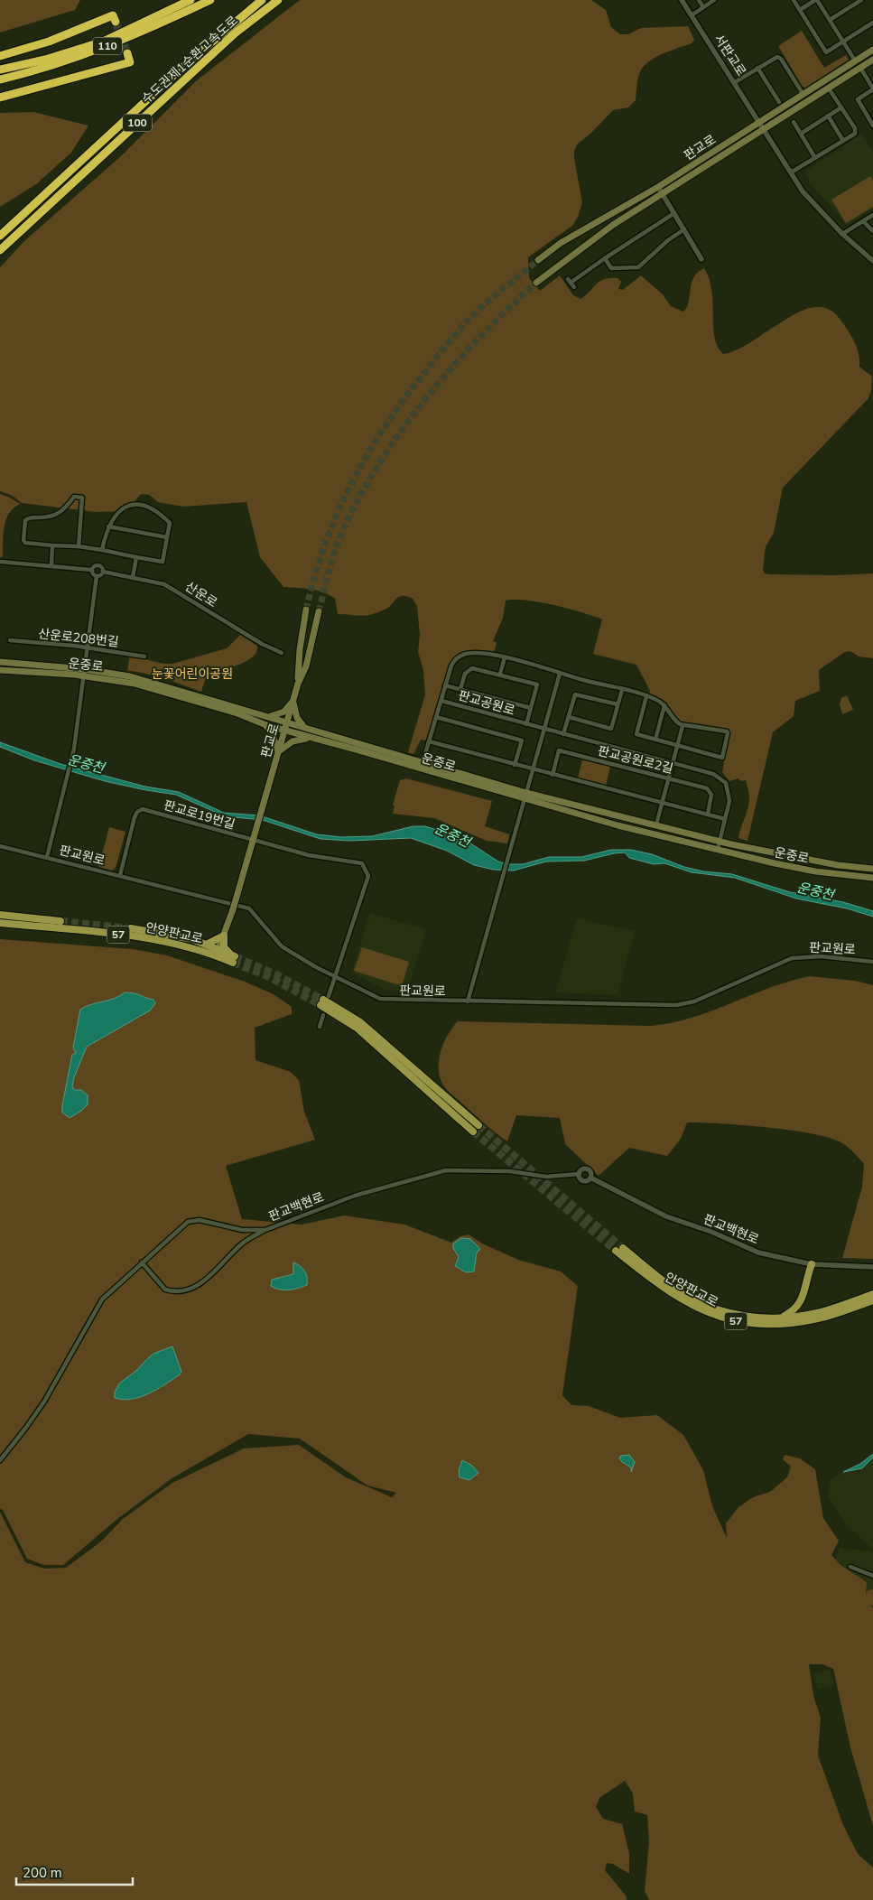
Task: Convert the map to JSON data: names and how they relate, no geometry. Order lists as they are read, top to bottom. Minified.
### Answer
{"streets":{"highway":["110","수도권제1순환고속도로","100"],"main road":["판교로","운중로","안양판교로","57"],"street":["서판교로","산운로","산운로208번길","판교공원로","판교공원로2길","판교로19번길","판교원로","판교백현로"]},"crossings":[["서판교로","판교로"],["판교로","운중로"],["판교로","판교로19번길"],["운중로","판교공원로"],["판교로19번길","판교원로"]],"water":["운중천"],"parks":["눈꽃어린이공원"],"scale_bar":"200 m"}
